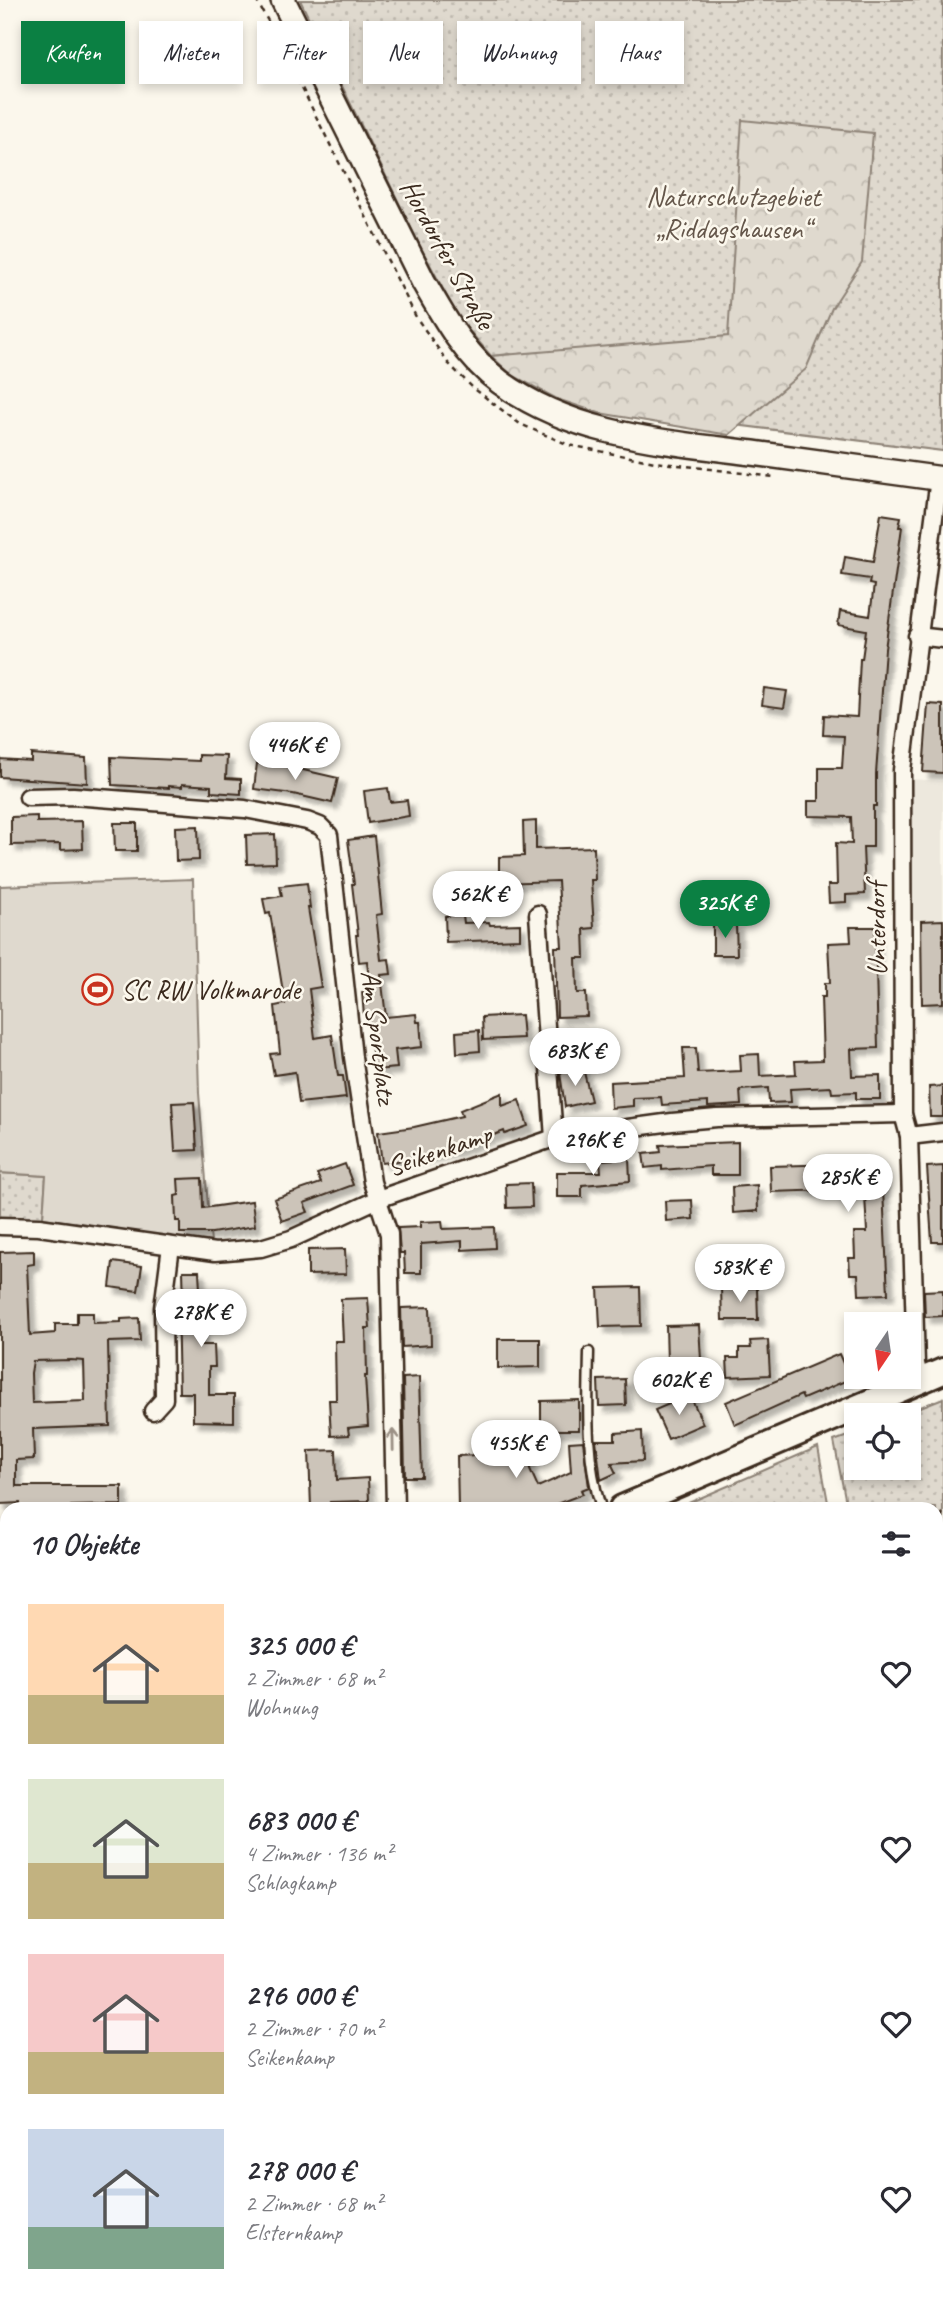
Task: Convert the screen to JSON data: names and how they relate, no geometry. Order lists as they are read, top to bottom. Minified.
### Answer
{"streets":{"main road":["Hordorfer Straße"],"street":["Unterdorf","Am Sportplatz","Seikenkamp"]},"crossings":[["Hordorfer Straße","Unterdorf"],["Unterdorf","Seikenkamp"],["Am Sportplatz","Seikenkamp"]],"parks":["Naturschutzgebiet „Riddagshausen“"],"places":{"sports":["SC RW Volkmarode"]},"north":"bottom","page":{"chip":["Kaufen","Mieten","Filter","Neu","Wohnung","Haus"],"price":["446K €","562K €","325K €","683K €","296K €","285K €","583K €","278K €","602K €","455K €"],"heading":"10 Objekte","list":[{"name":"325 000 €","note":"2 Zimmer · 68 m² · Wohnung"},{"name":"683 000 €","note":"4 Zimmer · 136 m² · Schlagkamp"},{"name":"296 000 €","note":"2 Zimmer · 70 m² · Seikenkamp"},{"name":"278 000 €","note":"2 Zimmer · 68 m² · Elsternkamp"}]}}
